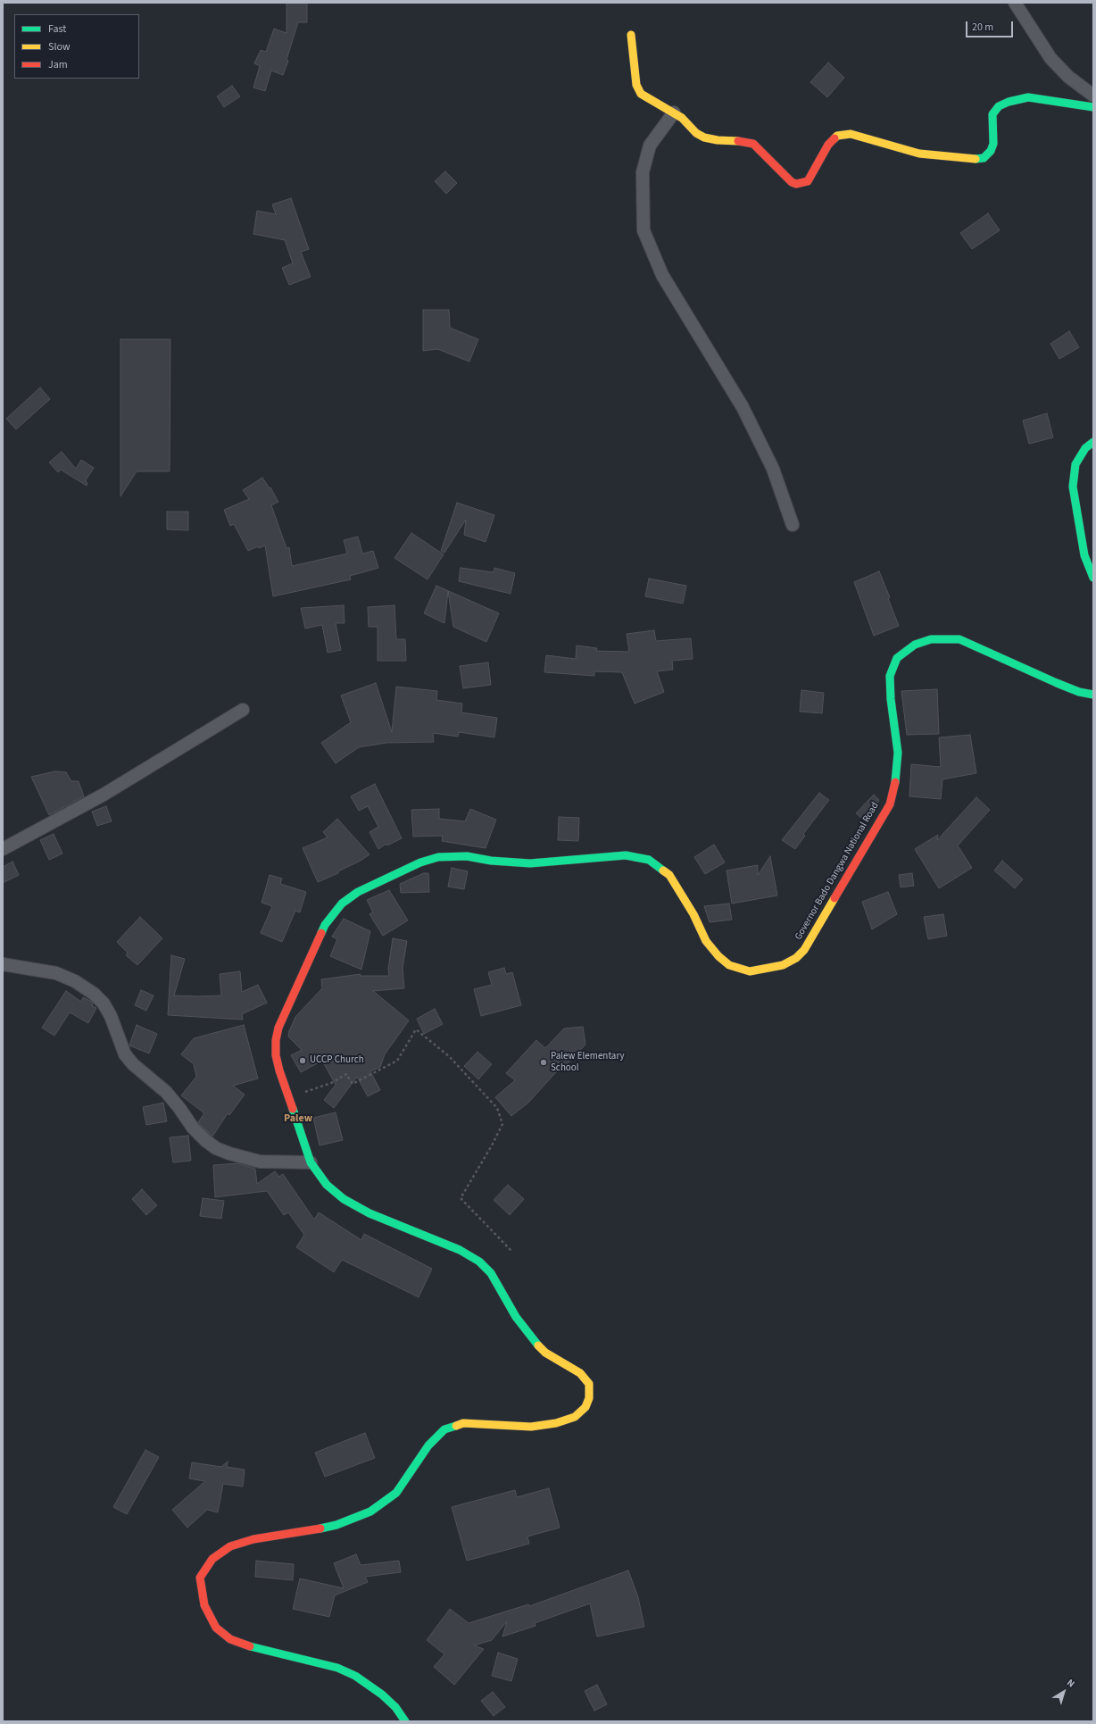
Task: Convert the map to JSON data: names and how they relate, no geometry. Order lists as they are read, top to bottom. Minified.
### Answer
{"streets":{"main road":["Governor Bado Dangwa National Road"]},"districts":["Palew"],"places":["UCCP Church","Palew Elementary School"],"legend":["Fast","Slow","Jam"],"scale_bar":"20 m","north":"top right"}
